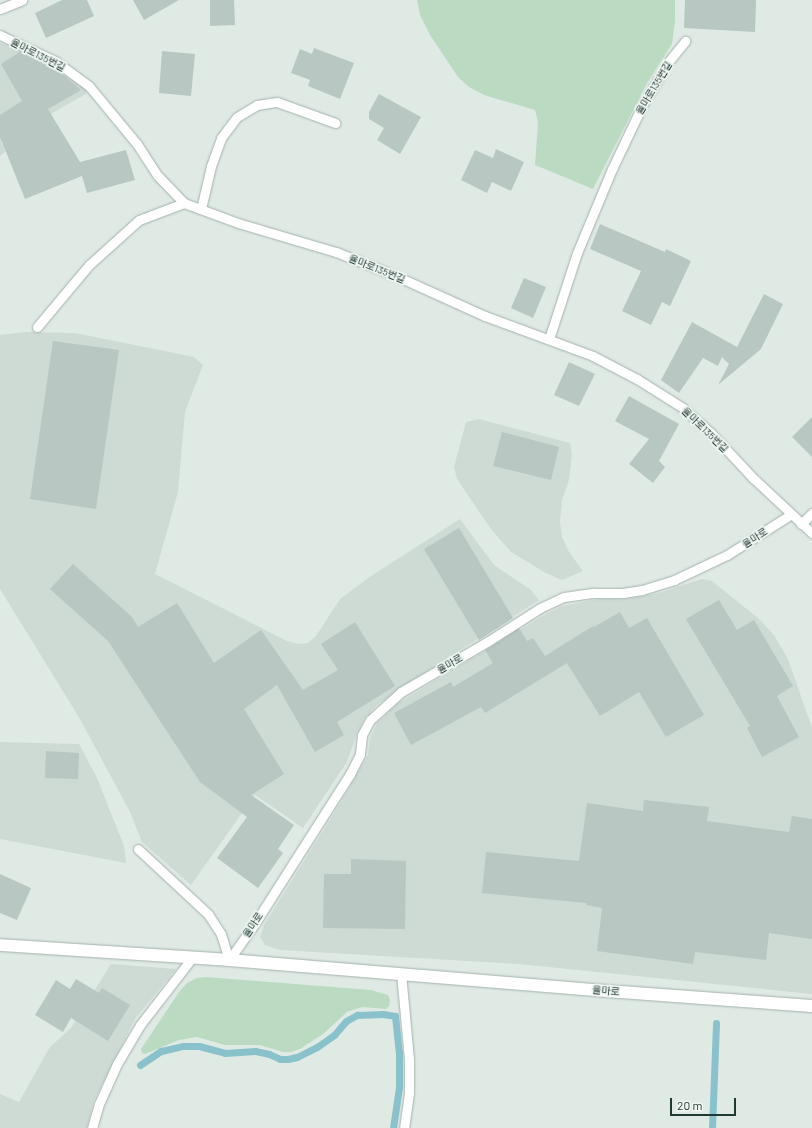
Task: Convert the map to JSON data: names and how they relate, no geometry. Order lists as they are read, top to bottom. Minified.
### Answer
{"streets":{"street":["율마로"],"lane":["율마로135번길"]},"crossings":[["율마로135번길","율마로"]],"scale_bar":"20 m"}
